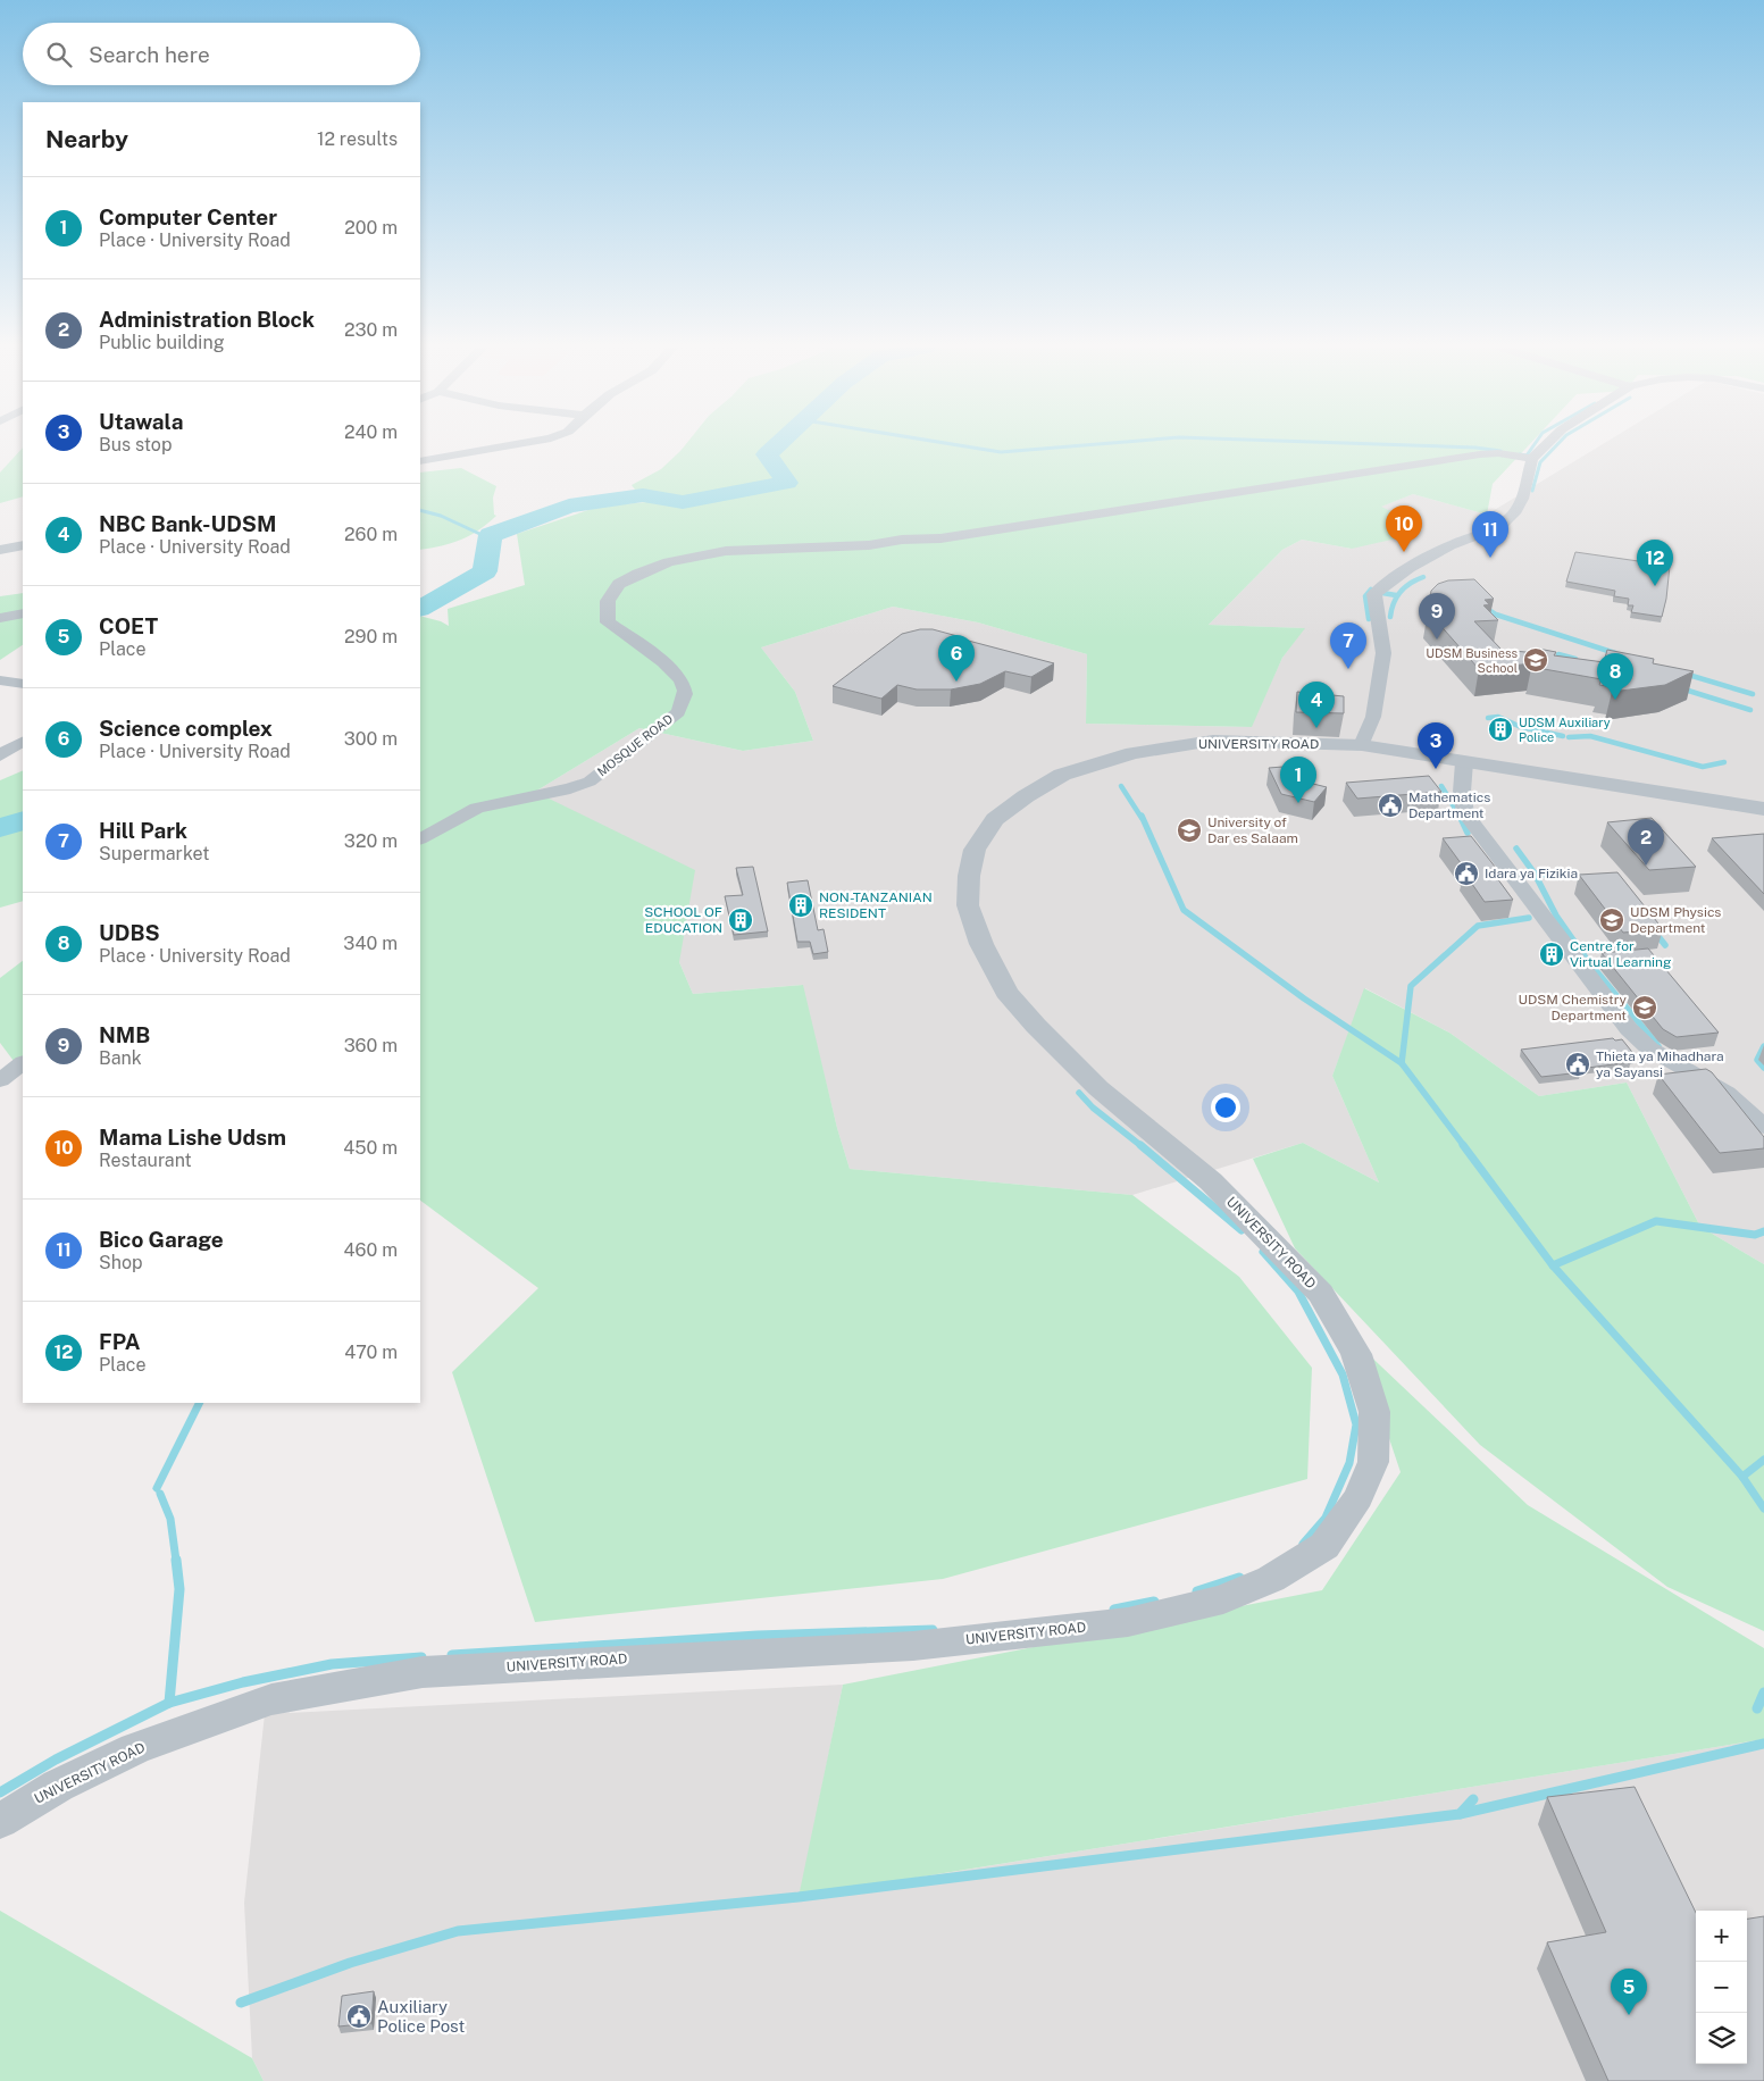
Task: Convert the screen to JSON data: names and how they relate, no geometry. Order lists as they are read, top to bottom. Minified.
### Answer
{"streets":{"street":["UNIVERSITY ROAD","MOSQUE ROAD"]},"places":{"school or university":["UDSM Business School","University of Dar es Salaam","UDSM Physics Department","UDSM Chemistry Department"],"building":["UDSM Auxiliary Police","NON-TANZANIAN RESIDENT","SCHOOL OF EDUCATION","Centre for Virtual Learning"],"public building":["Mathematics Department","Idara ya Fizikia","Thieta ya Mihadhara ya Sayansi","Auxiliary Police Post"]},"page":{"search":"Search here","heading":["Nearby","12 results"],"list":[{"mark":"1","name":"Computer Center","note":"Place · University Road","value":"200 m"},{"mark":"2","name":"Administration Block","note":"Public building","value":"230 m"},{"mark":"3","name":"Utawala","note":"Bus stop","value":"240 m"},{"mark":"4","name":"NBC Bank-UDSM","note":"Place · University Road","value":"260 m"},{"mark":"5","name":"COET","note":"Place","value":"290 m"},{"mark":"6","name":"Science complex","note":"Place · University Road","value":"300 m"},{"mark":"7","name":"Hill Park","note":"Supermarket","value":"320 m"},{"mark":"8","name":"UDBS","note":"Place · University Road","value":"340 m"},{"mark":"9","name":"NMB","note":"Bank","value":"360 m"},{"mark":"10","name":"Mama Lishe Udsm","note":"Restaurant","value":"450 m"},{"mark":"11","name":"Bico Garage","note":"Shop","value":"460 m"},{"mark":"12","name":"FPA","note":"Place","value":"470 m"}],"pins":["10","11","12","9","7","6","8","4","3","1","2","5"],"map_buttons":["+","−"]}}
